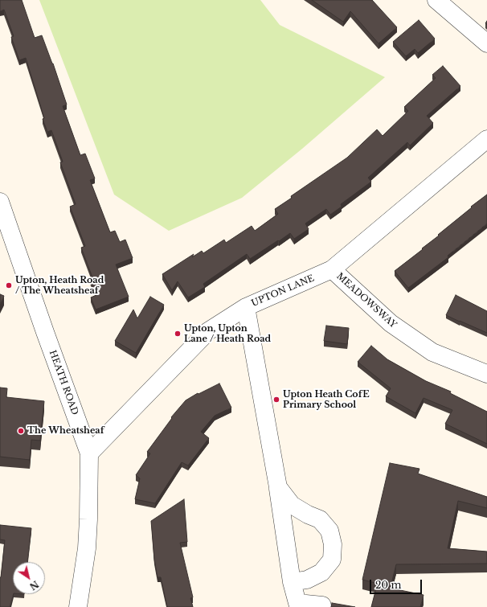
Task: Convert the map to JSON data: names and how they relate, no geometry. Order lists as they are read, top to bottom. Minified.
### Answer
{"streets":{"street":["UPTON LANE","MEADOWSWAY","HEATH ROAD"]},"crossings":[["UPTON LANE","MEADOWSWAY"],["UPTON LANE","HEATH ROAD"]],"places":["Upton, Heath Road / The Wheatsheaf","Upton, Upton Lane / Heath Road","Upton Heath CofE Primary School","The Wheatsheaf"],"scale_bar":"20 m","north":"bottom right"}
